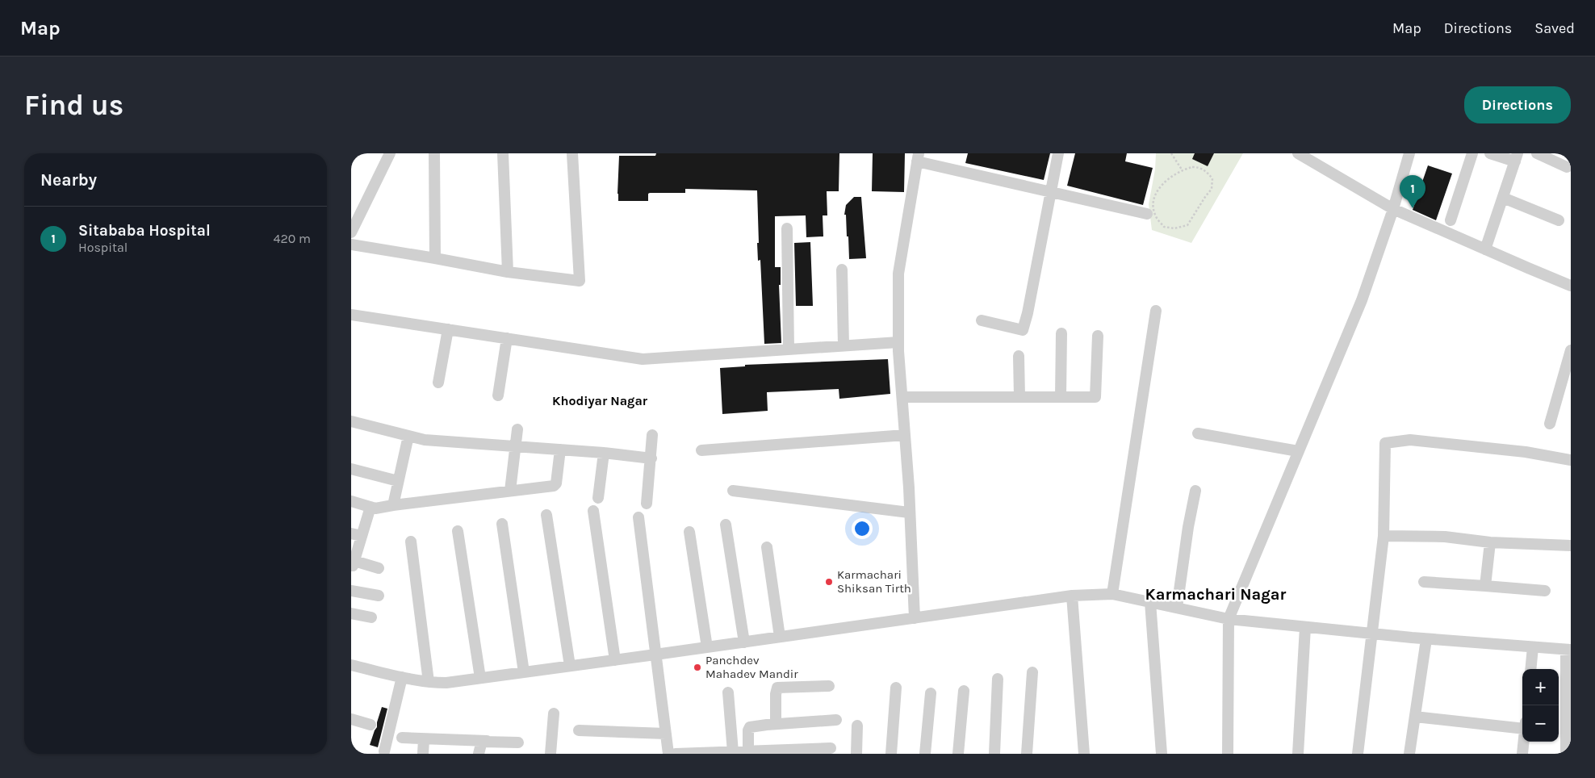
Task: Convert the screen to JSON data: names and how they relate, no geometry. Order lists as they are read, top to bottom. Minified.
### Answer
{"districts":["Khodiyar Nagar","Karmachari Nagar"],"places":["Karmachari Shiksan Tirth","Panchdev Mahadev Mandir"],"page":{"header":"Map","nav":["Map","Directions","Saved"],"buttons":"Directions","title":"Find us","heading":"Nearby","pins":"1","list":[{"mark":"1","name":"Sitababa Hospital","note":"Hospital","value":"420 m"}],"map_buttons":["+","−"]}}
